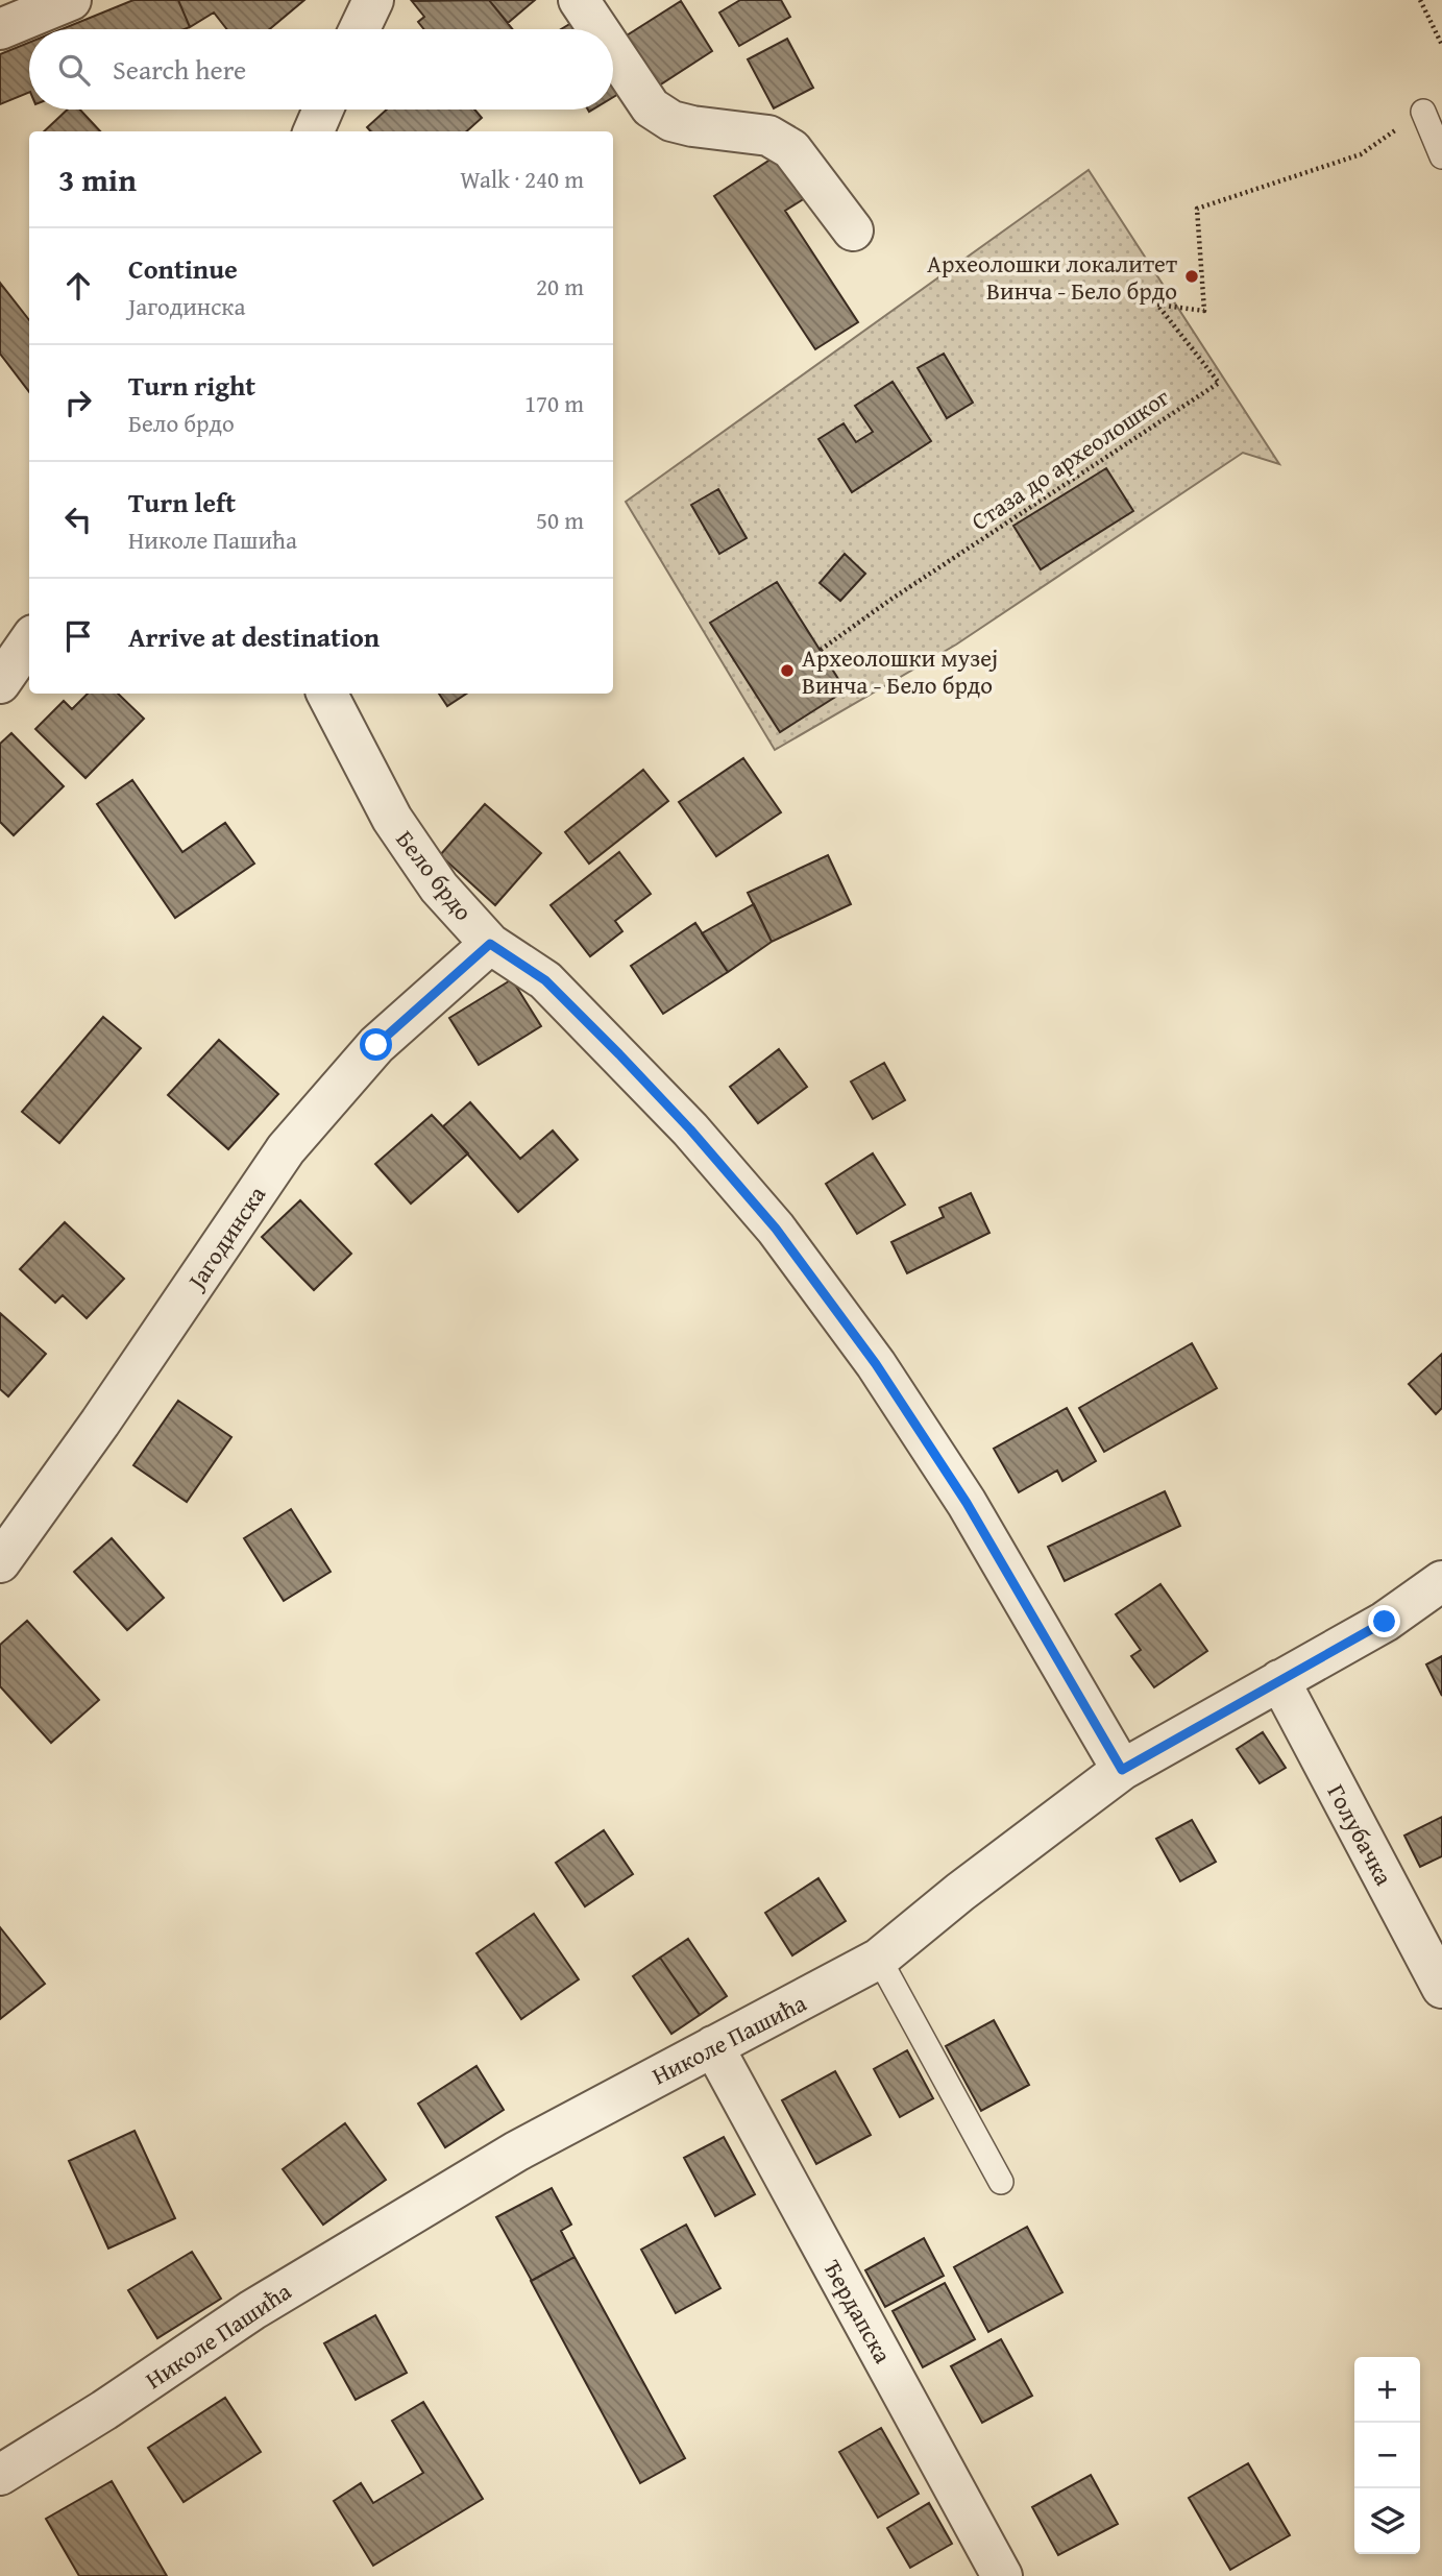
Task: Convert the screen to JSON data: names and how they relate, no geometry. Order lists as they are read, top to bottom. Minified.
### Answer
{"streets":{"street":["Бело брдо","Јагодинска","Голубачка","Николе Пашића","Ђердапска"],"path":["Стаза до археолошког"]},"crossings":[["Бело брдо","Јагодинска"],["Бело брдо","Николе Пашића"],["Голубачка","Николе Пашића"],["Николе Пашића","Ђердапска"]],"places":["Археолошки локалитет Винча - Бело брдо","Археолошки музеј Винча - Бело брдо"],"page":{"search":"Search here","heading":["3 min","Walk · 240 m"],"list":[["Continue","Јагодинска","20 m"],["Turn right","Бело брдо","170 m"],["Turn left","Николе Пашића","50 m"],"Arrive at destination"],"map_buttons":["+","−"]}}
